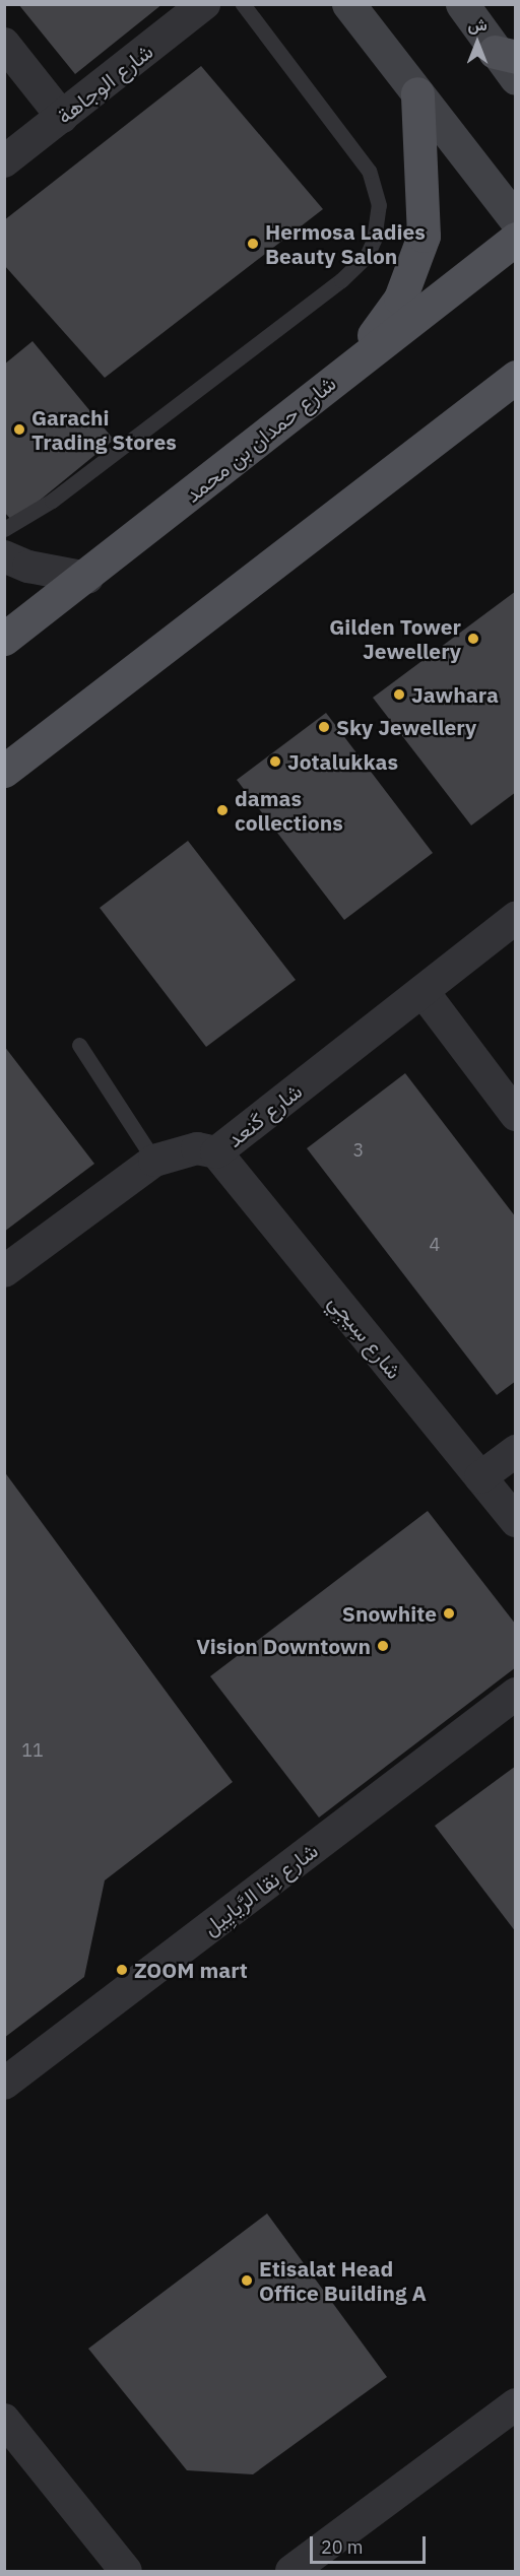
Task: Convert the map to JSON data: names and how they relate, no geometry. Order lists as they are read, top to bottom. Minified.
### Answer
{"streets":{"main road":["شارع حمدان بن محمد"],"street":["شارع الوجاهة","شارع كَنعد","شارع سِيجِي","شارع نِقا الرَّيايِيل"]},"crossings":[["شارع كَنعد","شارع سِيجِي"]],"places":["Hermosa Ladies Beauty Salon","Garachi Trading Stores","Gilden Tower Jewellery","Jawhara","Sky Jewellery","Jotalukkas","damas collections","Snowhite","Vision Downtown","ZOOM mart","Etisalat Head Office Building A"],"house_numbers":["3","4","11"],"scale_bar":"20 m","north":"top"}
